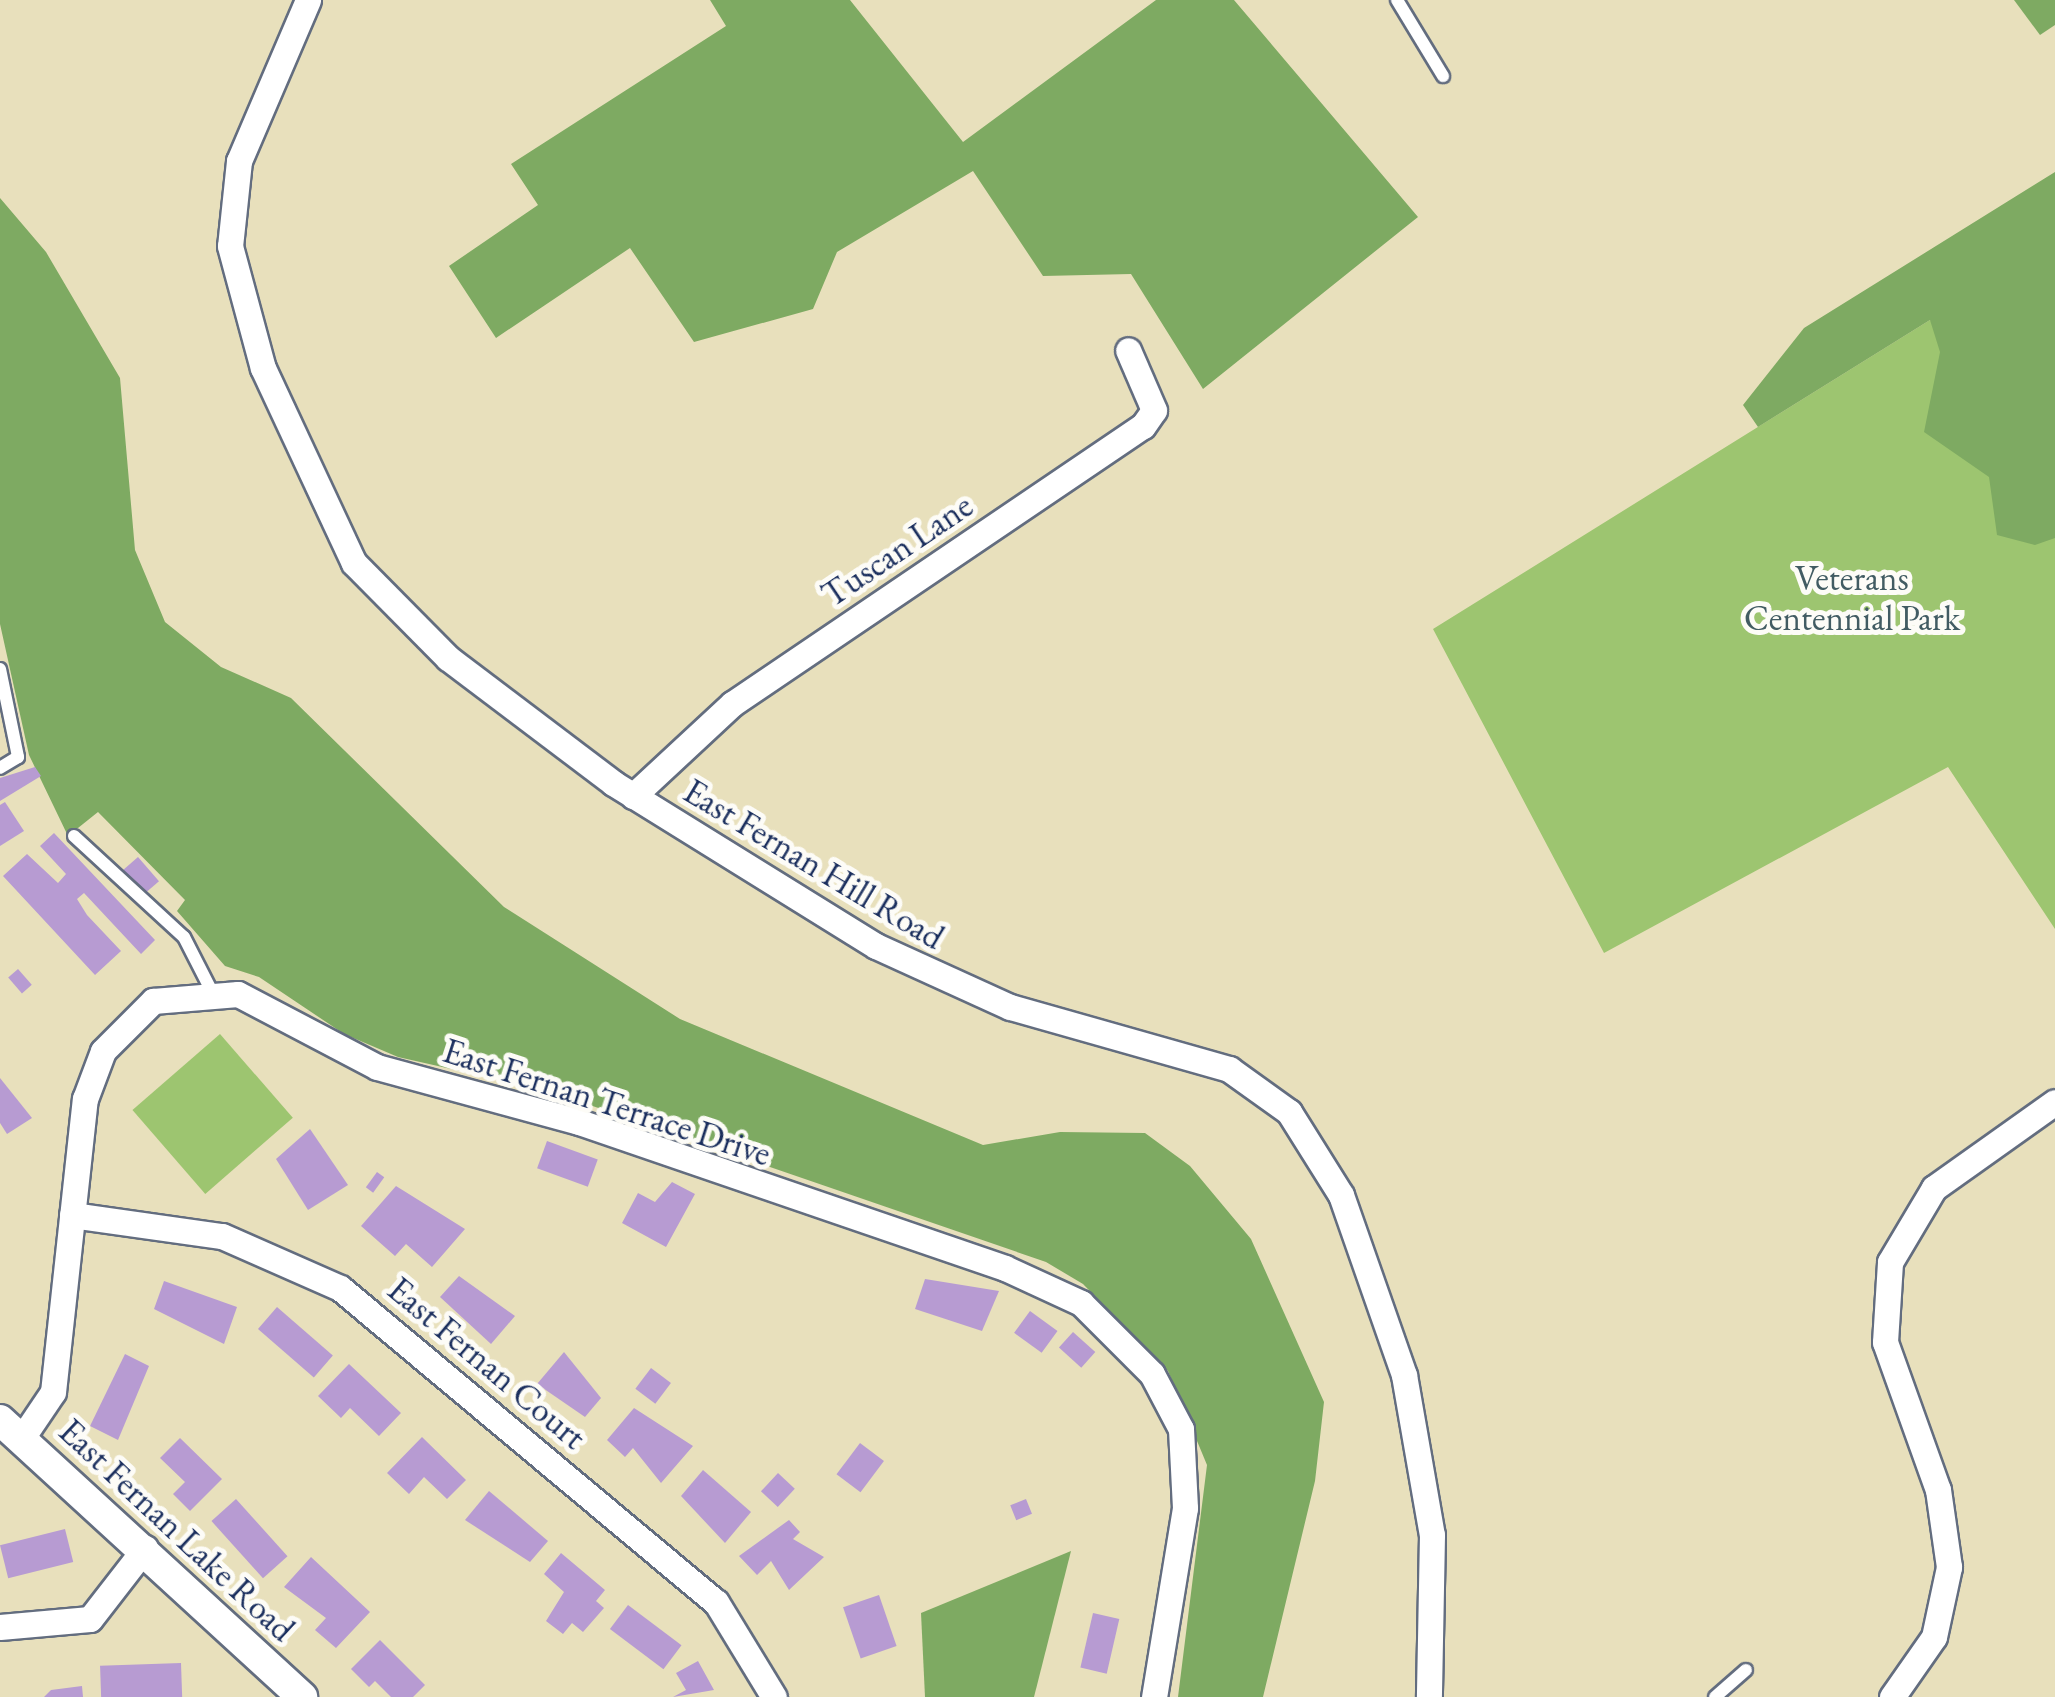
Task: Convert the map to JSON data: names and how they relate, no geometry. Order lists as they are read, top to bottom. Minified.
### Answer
{"streets":{"street":["Tuscan Lane","East Fernan Hill Road","East Fernan Terrace Drive","East Fernan Court","East Fernan Lake Road"]},"crossings":[["Tuscan Lane","East Fernan Hill Road"],["East Fernan Terrace Drive","East Fernan Court"],["East Fernan Terrace Drive","East Fernan Lake Road"]],"parks":["Veterans Centennial Park"]}
